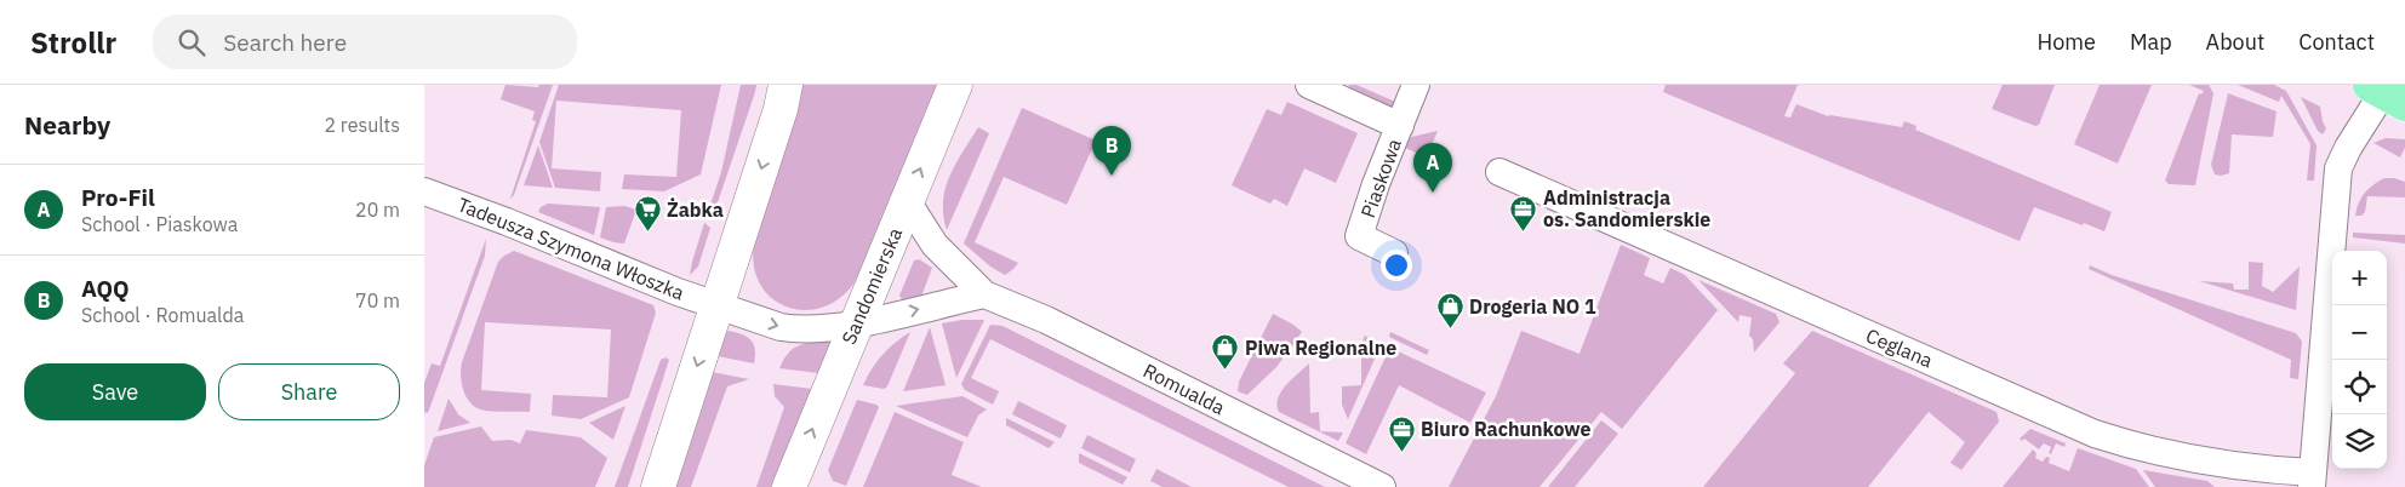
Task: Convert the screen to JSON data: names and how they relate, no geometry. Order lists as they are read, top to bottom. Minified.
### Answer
{"streets":{"street":["Piaskowa","Tadeusza Szymona Włoszka","Sandomierska","Ceglana","Romualda"]},"crossings":[["Sandomierska","Romualda"]],"places":{"office":["Administracja os. Sandomierskie","Biuro Rachunkowe"],"supermarket":["Żabka"],"shop":["Drogeria NO 1","Piwa Regionalne"]},"page":{"header":"Strollr","search":"Search here","nav":["Home","Map","About","Contact"],"heading":["Nearby","2 results"],"pins":["B","A"],"list":[{"mark":"A","name":"Pro-Fil","note":"School · Piaskowa","value":"20 m"},{"mark":"B","name":"AQQ","note":"School · Romualda","value":"70 m"}],"map_buttons":["+","−"],"buttons":["Save","Share"]}}
